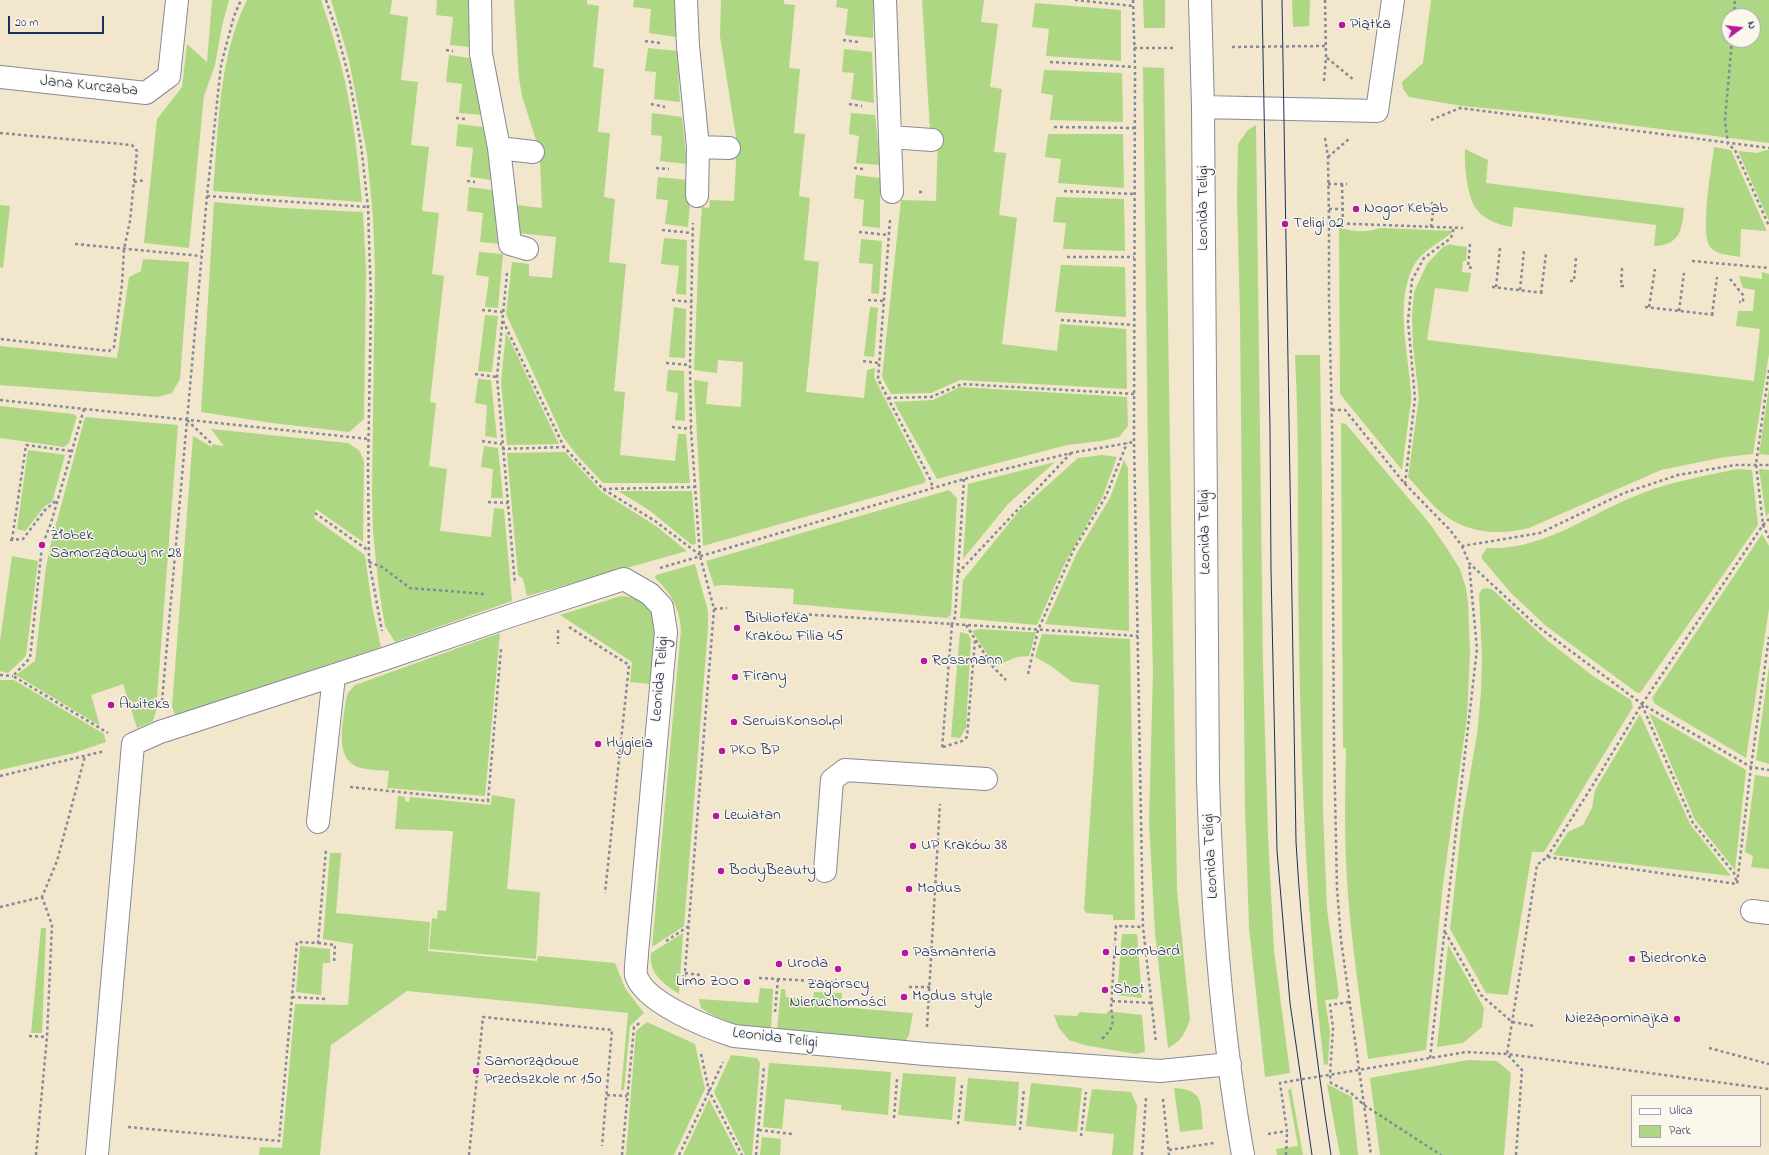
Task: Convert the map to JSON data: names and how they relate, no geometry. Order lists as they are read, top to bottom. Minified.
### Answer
{"streets":{"street":["Jana Kurczaba","Leonida Teligi"]},"places":["Piątka","Nogor Kebab","Teligi 02","Żłobek Samorządowy nr 28","Biblioteka Kraków Filia 45","Rossmann","Firany","Awiteks","SerwisKonsol.pl","Hygieia","PKO BP","Lewiatan","UP Kraków 38","BodyBeauty","Modus","Loombard","Pasmanteria","Biedronka","Uroda","Zagórscy Nieruchomości","Limo ZOO","Shot","Modus style","Niezapominajka","Samorządowe Przedszkole nr 150"],"legend":["Ulica","Park"],"scale_bar":"20 m","north":"right"}
